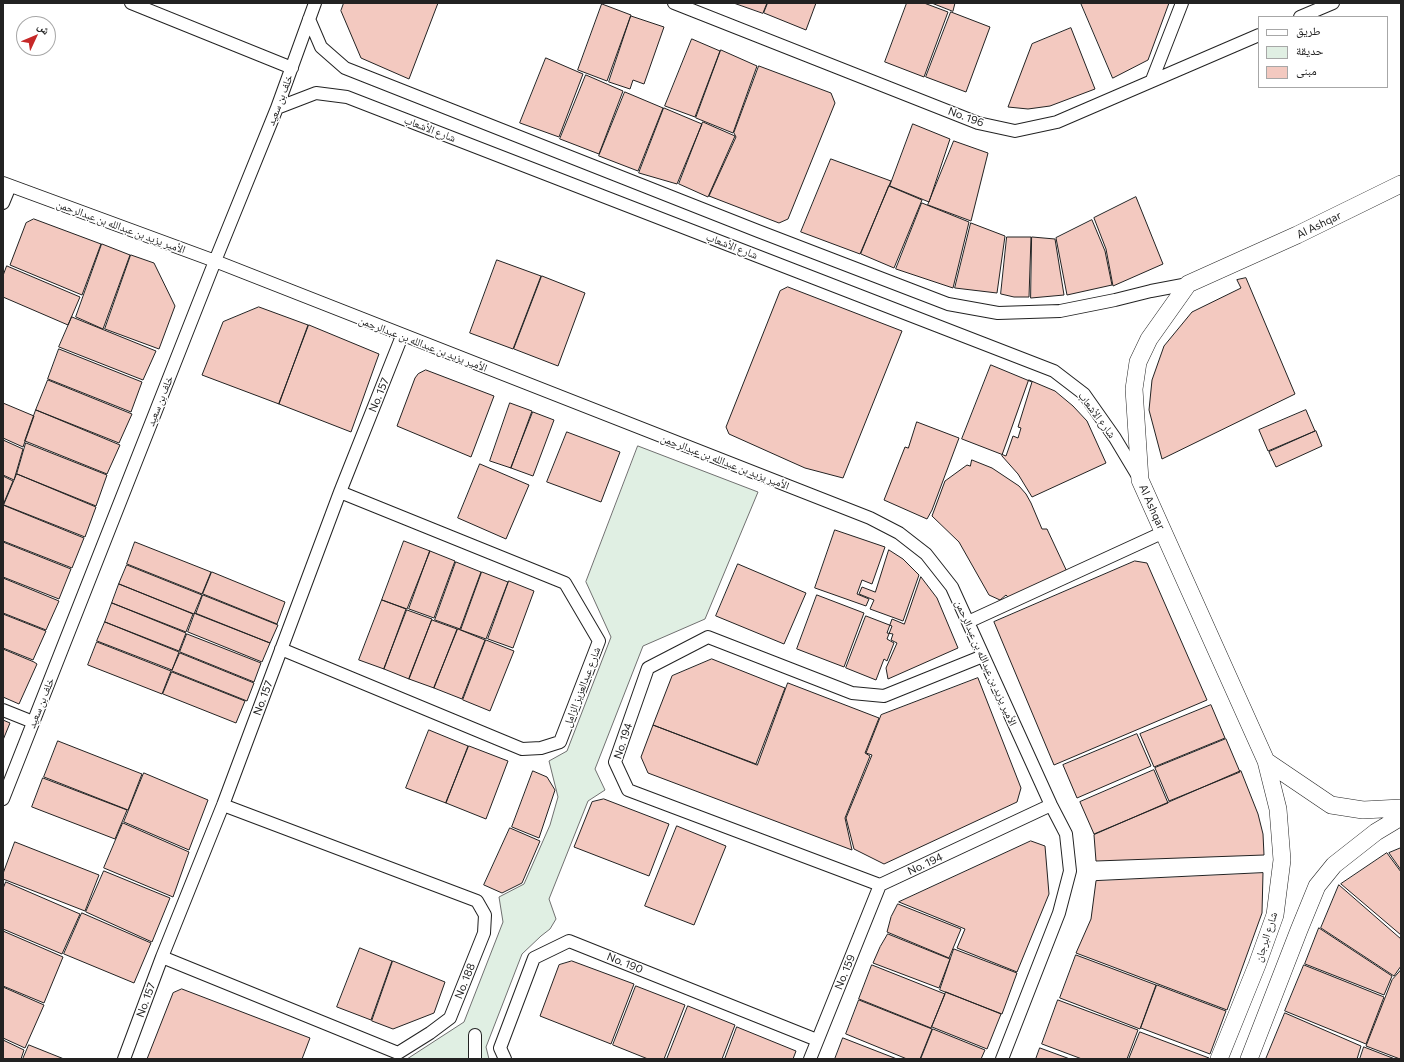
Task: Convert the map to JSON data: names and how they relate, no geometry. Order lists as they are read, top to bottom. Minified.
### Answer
{"streets":{"street":["خلف بن سعيد","No. 196","شارع الأشعاب","Al Ashqar","الأمير يزيد بن عبدالله بن عبدالرحمن","No. 157","شارع عبدالعزيز الزامل","No. 194","شارع البرجان","No. 190","No. 159","No. 188"]},"crossings":[["خلف بن سعيد","شارع الأشعاب"],["خلف بن سعيد","الأمير يزيد بن عبدالله بن عبدالرحمن"],["شارع الأشعاب","Al Ashqar"],["Al Ashqar","شارع البرجان"],["الأمير يزيد بن عبدالله بن عبدالرحمن","No. 157"],["الأمير يزيد بن عبدالله بن عبدالرحمن","No. 194"],["No. 157","شارع عبدالعزيز الزامل"],["No. 157","No. 188"],["No. 194","No. 159"],["No. 190","No. 159"]],"legend":["طريق","حديقة","مبنى"],"north":"top right"}
